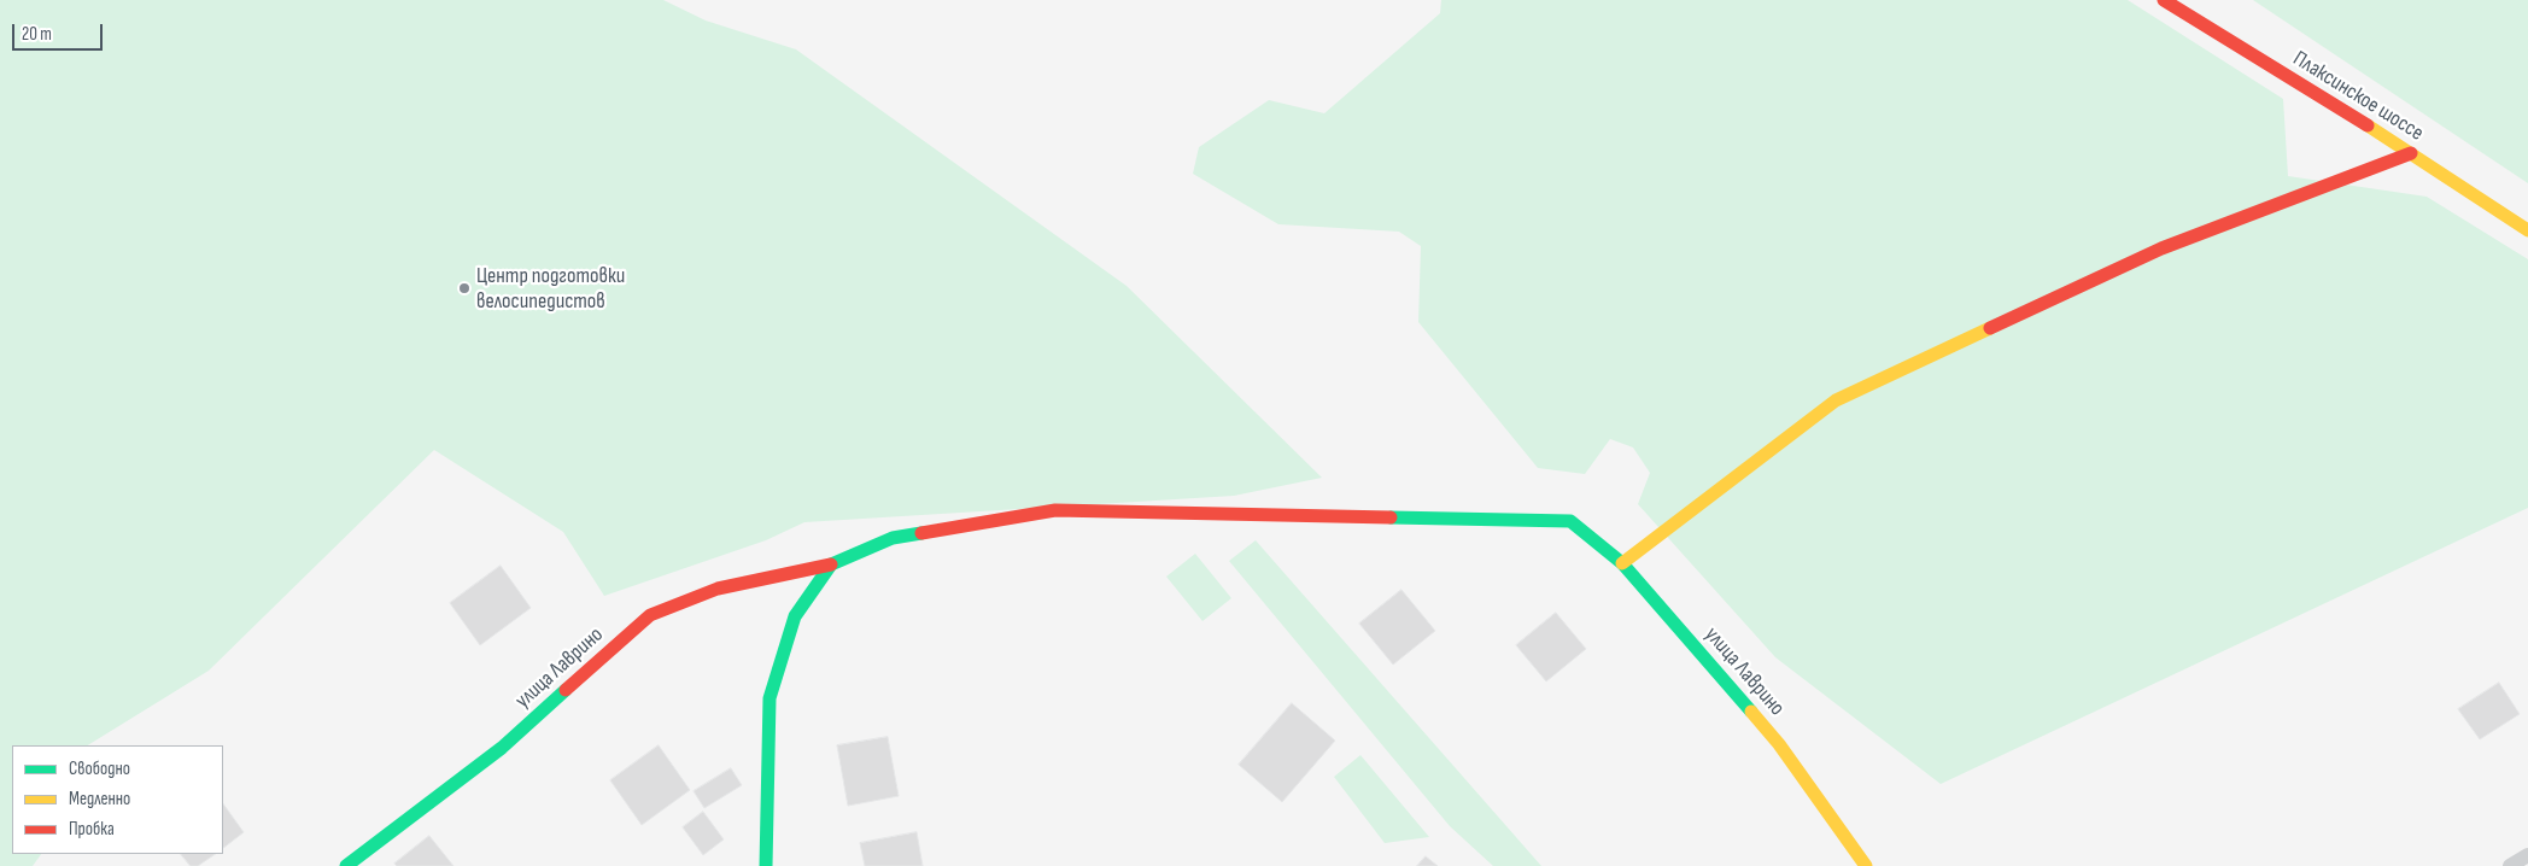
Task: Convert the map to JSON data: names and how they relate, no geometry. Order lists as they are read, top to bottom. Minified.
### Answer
{"streets":{"street":["Плаксинское шоссе","улица Лаврино"]},"places":["Центр подготовки велосипедистов"],"legend":["Свободно","Медленно","Пробка"],"scale_bar":"20 m"}
